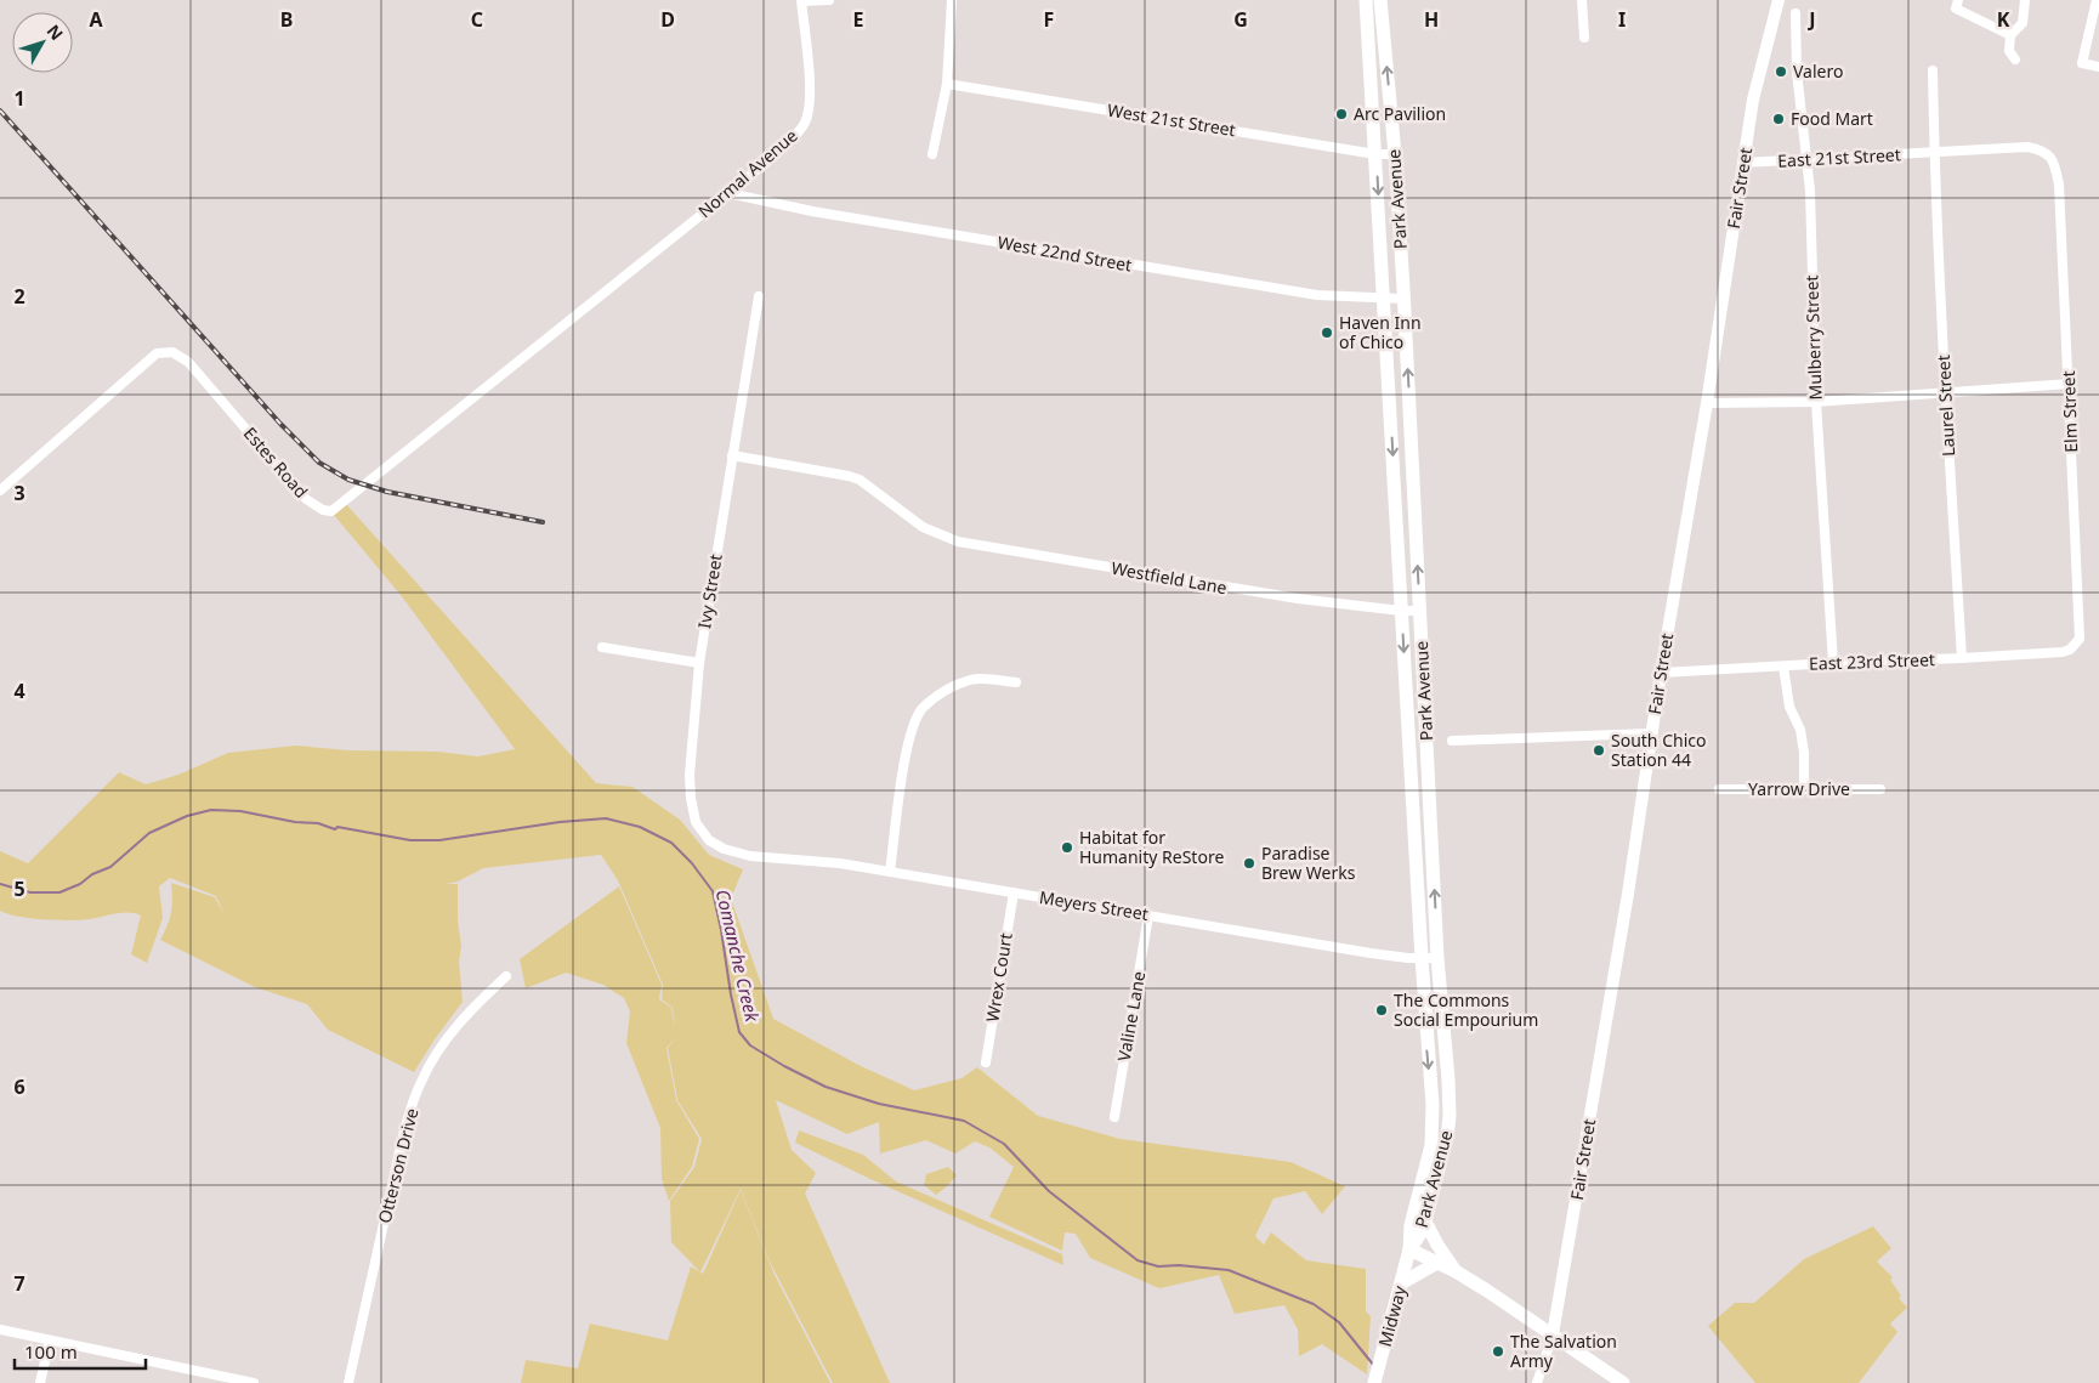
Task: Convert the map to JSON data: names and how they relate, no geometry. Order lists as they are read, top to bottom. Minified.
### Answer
{"streets":{"main road":["Park Avenue","Midway"],"street":["West 21st Street","East 21st Street","Normal Avenue","Fair Street","West 22nd Street","Mulberry Street","Laurel Street","Elm Street","Estes Road","Westfield Lane","Ivy Street","East 23rd Street","Yarrow Drive","Meyers Street","Wrex Court","Valine Lane","Otterson Drive"]},"crossings":[["West 21st Street","Park Avenue"],["East 21st Street","Fair Street"],["East 21st Street","Mulberry Street"],["East 21st Street","Laurel Street"],["East 21st Street","Elm Street"],["Normal Avenue","West 22nd Street"],["Normal Avenue","Estes Road"],["Fair Street","East 23rd Street"],["Park Avenue","West 22nd Street"],["Park Avenue","Westfield Lane"],["Park Avenue","Meyers Street"],["Park Avenue","Midway"],["Mulberry Street","East 23rd Street"],["Laurel Street","Elm Street"],["Laurel Street","East 23rd Street"],["Elm Street","East 23rd Street"],["Westfield Lane","Ivy Street"],["Ivy Street","Meyers Street"],["Meyers Street","Wrex Court"],["Meyers Street","Valine Lane"]],"water":["Comanche Creek"],"places":["Valero","Arc Pavilion","Food Mart","Haven Inn of Chico","South Chico Station 44","Habitat for Humanity ReStore","Paradise Brew Werks","The Commons Social Empourium","The Salvation Army"],"scale_bar":"100 m","north":"top right","grid":{"columns":["A","B","C","D","E","F","G","H","I","J","K"],"rows":["1","2","3","4","5","6","7"]}}
